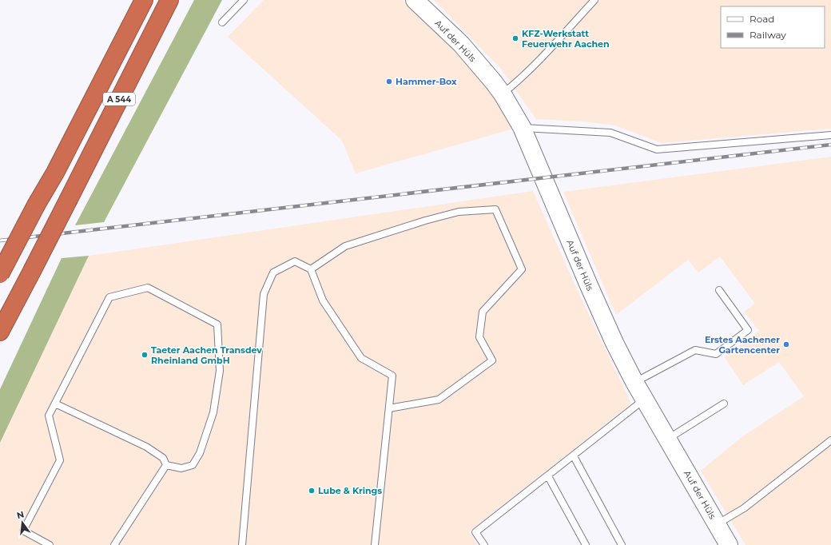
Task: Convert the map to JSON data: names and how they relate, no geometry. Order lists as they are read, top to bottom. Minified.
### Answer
{"streets":{"highway":["A 544"],"street":["Auf der Hüls"]},"places":["KFZ-Werkstatt Feuerwehr Aachen","Hammer-Box","Erstes Aachener Gartencenter","Taeter Aachen Transdev Rheinland GmbH","Lube & Krings"],"legend":["Road","Railway"],"north":"top"}
